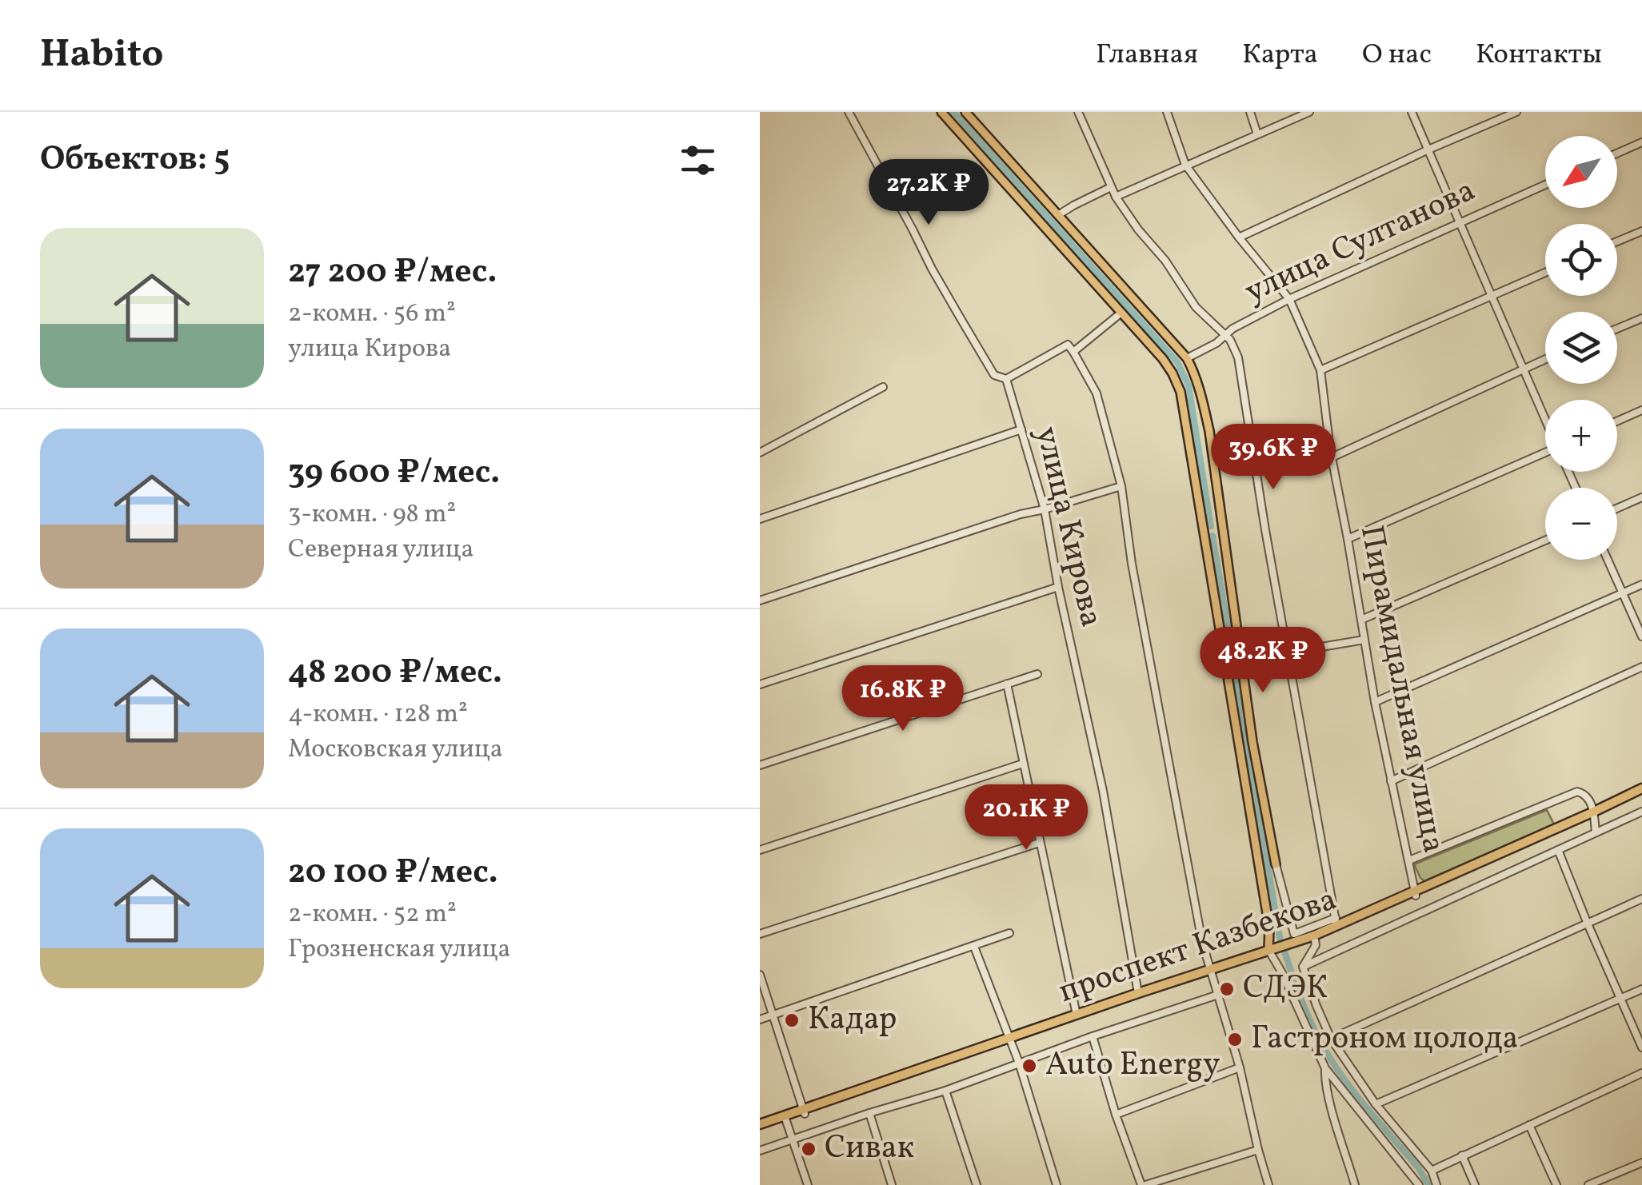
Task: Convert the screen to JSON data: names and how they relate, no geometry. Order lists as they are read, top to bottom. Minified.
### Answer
{"streets":{"highway":["проспект Казбекова"],"street":["улица Султанова","улица Кирова","Пирамидальная улица"]},"crossings":[["улица Султанова","Пирамидальная улица"],["улица Кирова","проспект Казбекова"],["Пирамидальная улица","проспект Казбекова"]],"places":["СДЭК","Кадар","Гастроном цолода","Auto Energy","Сивак"],"north":"bottom left","page":{"header":"Habito","nav":["Главная","Карта","О нас","Контакты"],"heading":"Объектов: 5","map_buttons":["+","−"],"price":["27.2K ₽","39.6K ₽","48.2K ₽","16.8K ₽","20.1K ₽"],"list":[{"name":"27 200 ₽/мес.","note":"2-комн. · 56 m² · улица Кирова"},{"name":"39 600 ₽/мес.","note":"3-комн. · 98 m² · Северная улица"},{"name":"48 200 ₽/мес.","note":"4-комн. · 128 m² · Московская улица"},{"name":"20 100 ₽/мес.","note":"2-комн. · 52 m² · Грозненская улица"}]}}
